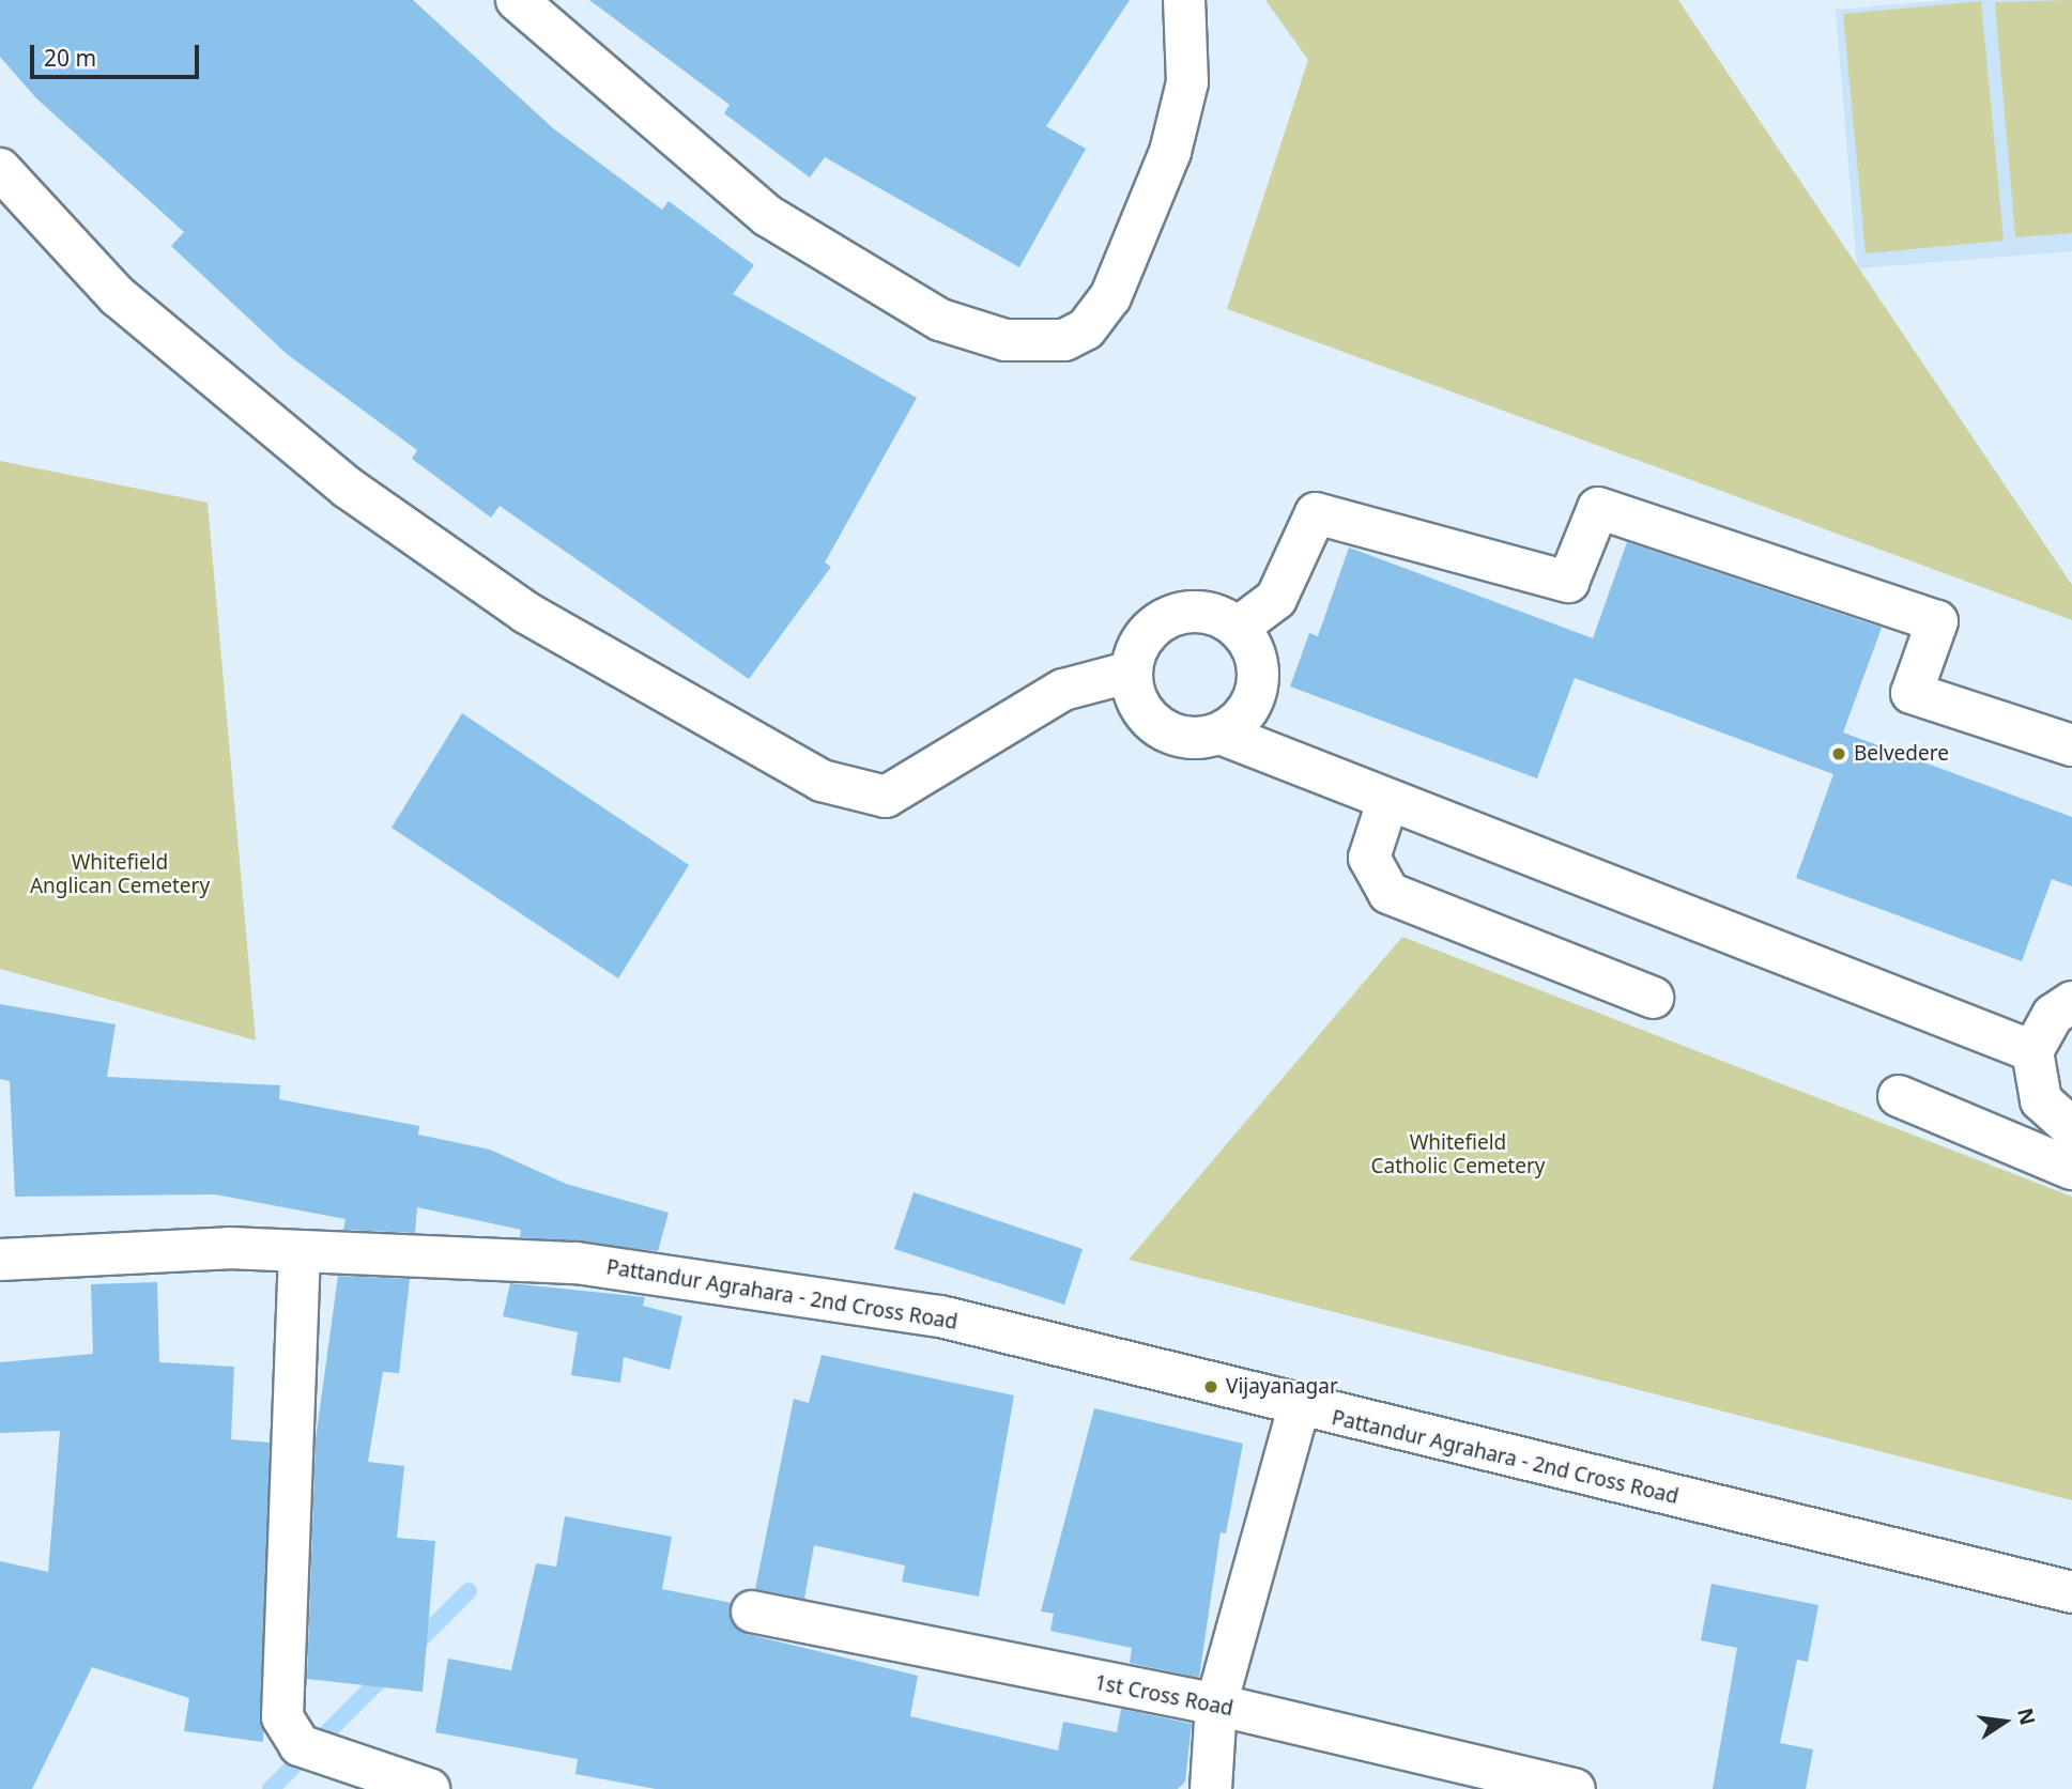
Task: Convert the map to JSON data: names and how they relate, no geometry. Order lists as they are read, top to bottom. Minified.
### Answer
{"streets":{"street":["Pattandur Agrahara - 2nd Cross Road","1st Cross Road"]},"parks":["Whitefield Anglican Cemetery","Whitefield Catholic Cemetery"],"places":["Belvedere","Vijayanagar"],"scale_bar":"20 m","north":"right"}
